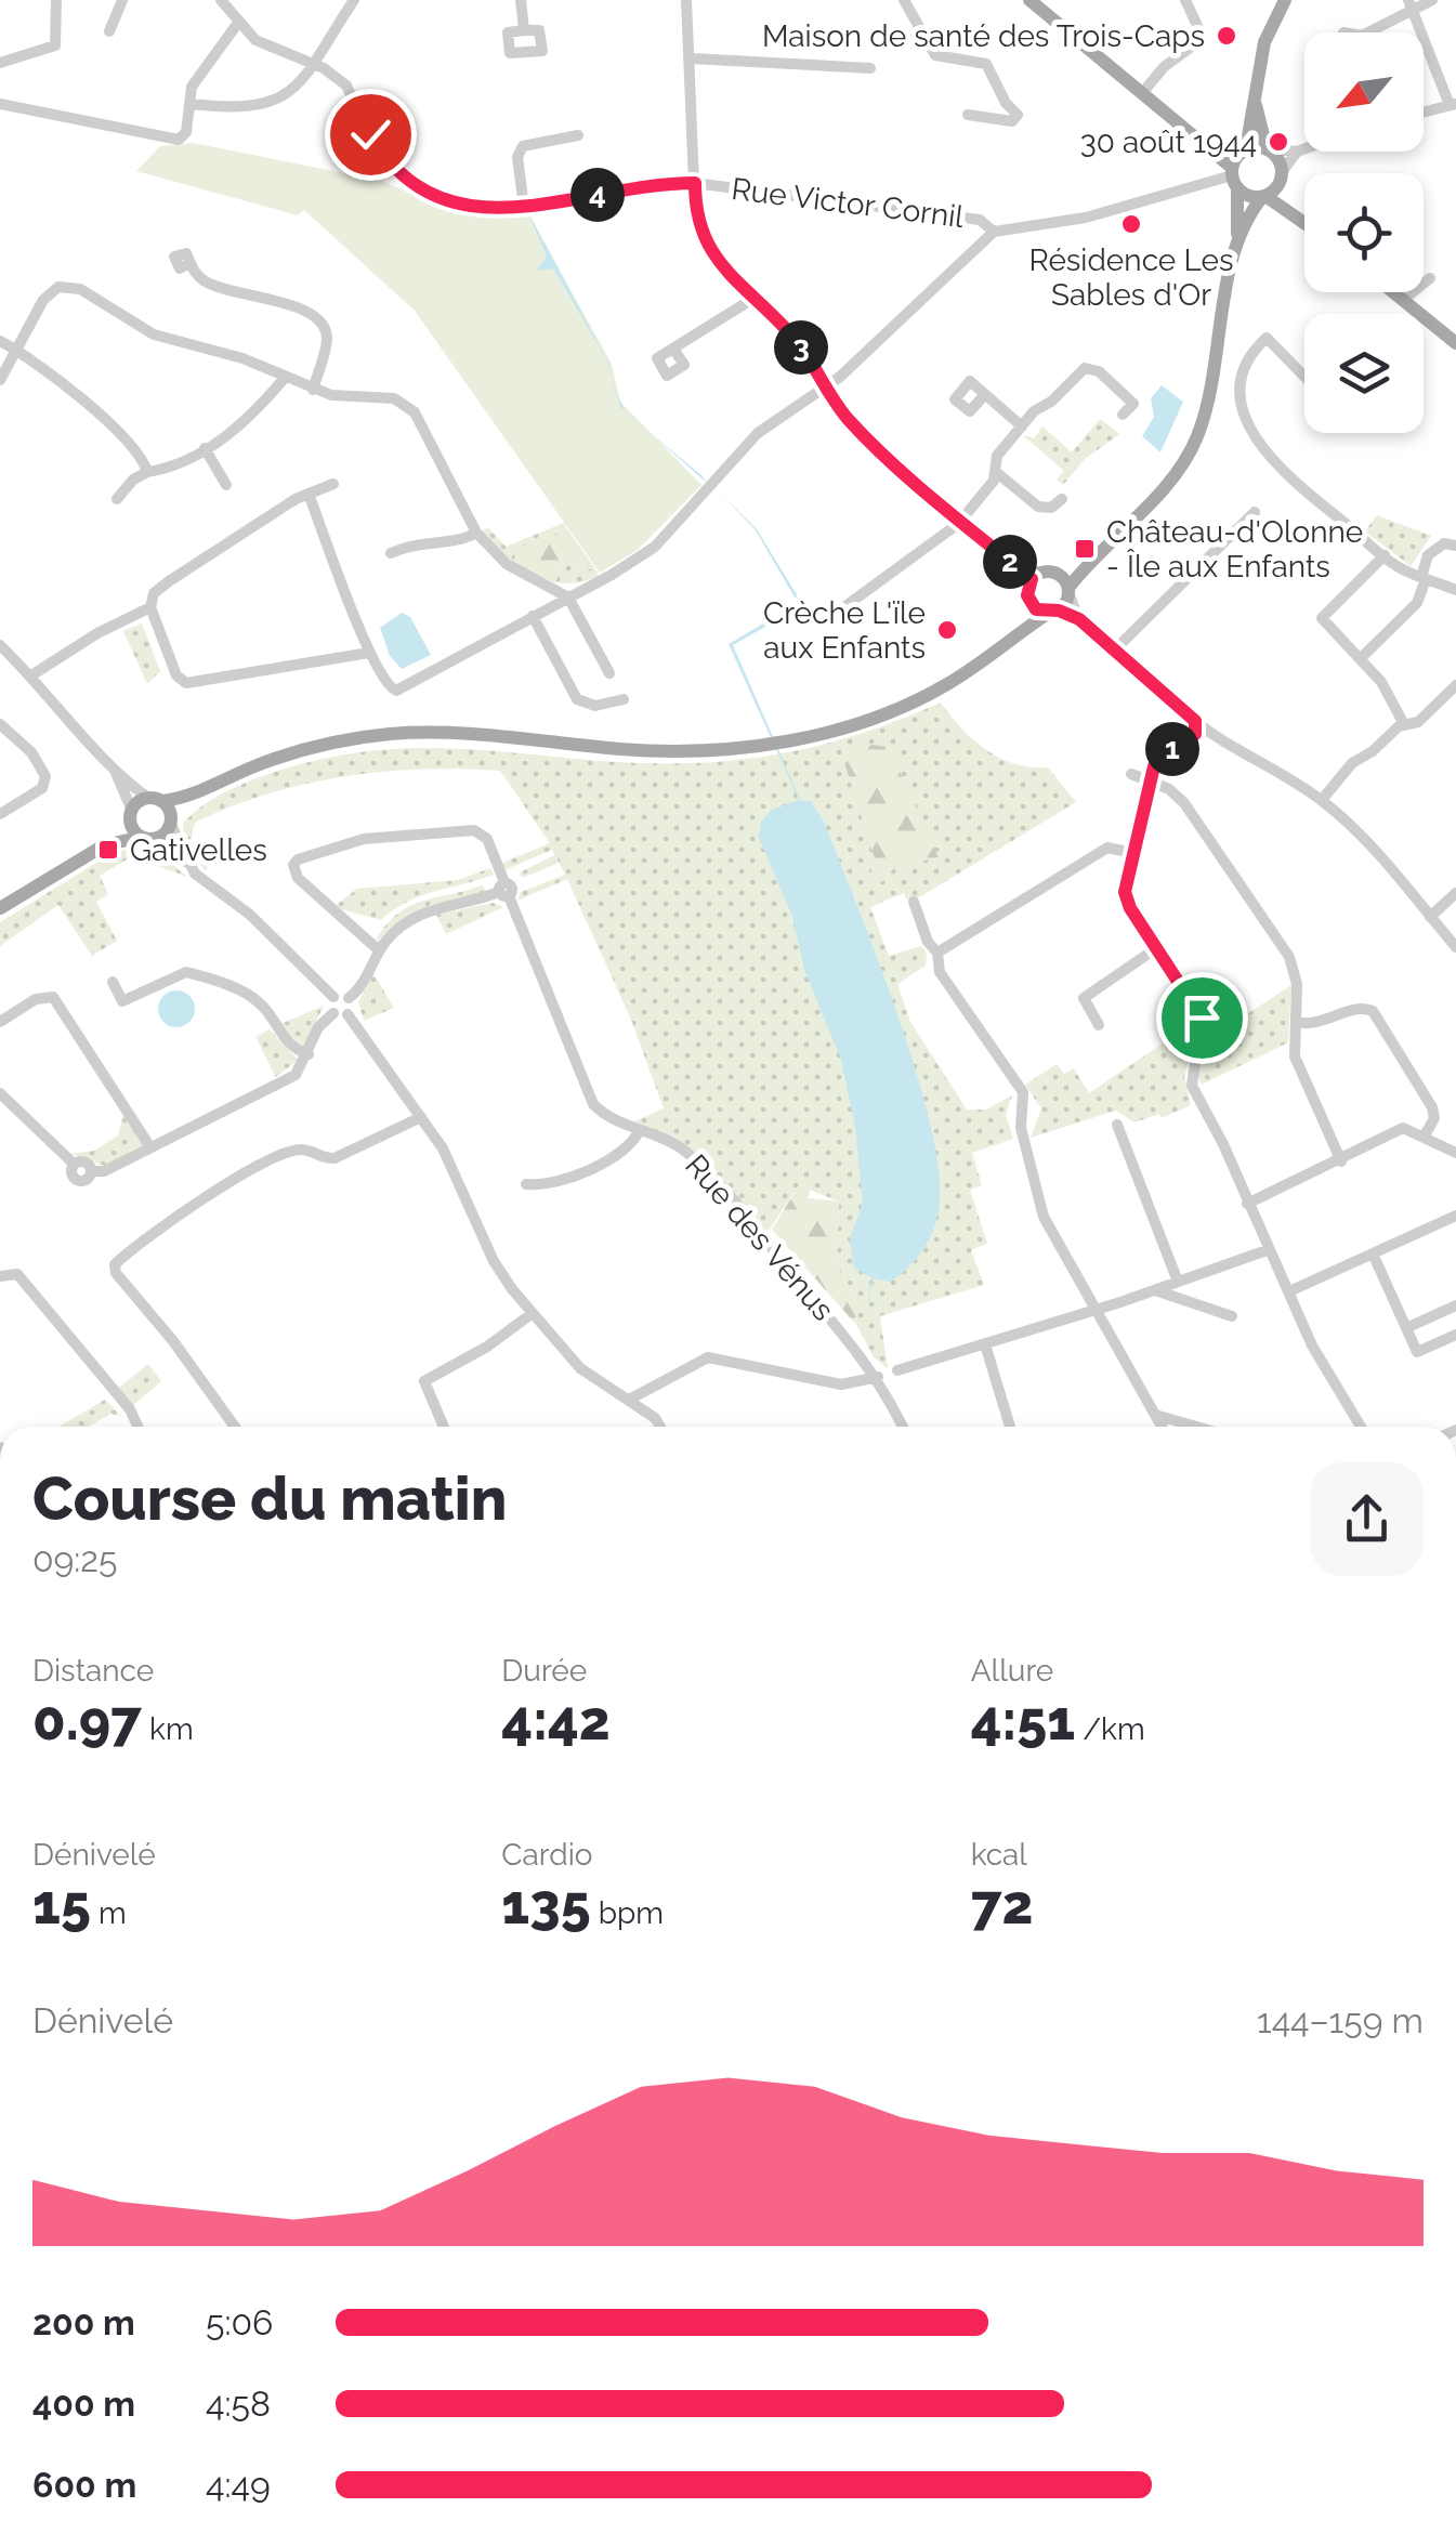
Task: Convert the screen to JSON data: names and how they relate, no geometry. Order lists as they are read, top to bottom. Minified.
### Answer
{"streets":{"street":["Rue Victor Cornil","Rue des Vénus"]},"places":{"other":["Maison de santé des Trois-Caps","30 août 1944","Résidence Les Sables d'Or","Crèche L'ïle aux Enfants"],"transit":["Château-d'Olonne - Île aux Enfants","Gativelles"]},"north":"bottom left","page":{"pins":["4","3","2","1"],"heading":["Course du matin","09:25"],"stats":[["Distance","0.97 km"],["Durée","4:42"],["Allure","4:51 /km"],["Dénivelé","15 m"],["Cardio","135 bpm"],["kcal","72"]],"chart":["Dénivelé","144–159 m"],"list":[{"name":"200 m","note":"5:06"},{"name":"400 m","note":"4:58"},{"name":"600 m","note":"4:49"}]}}
